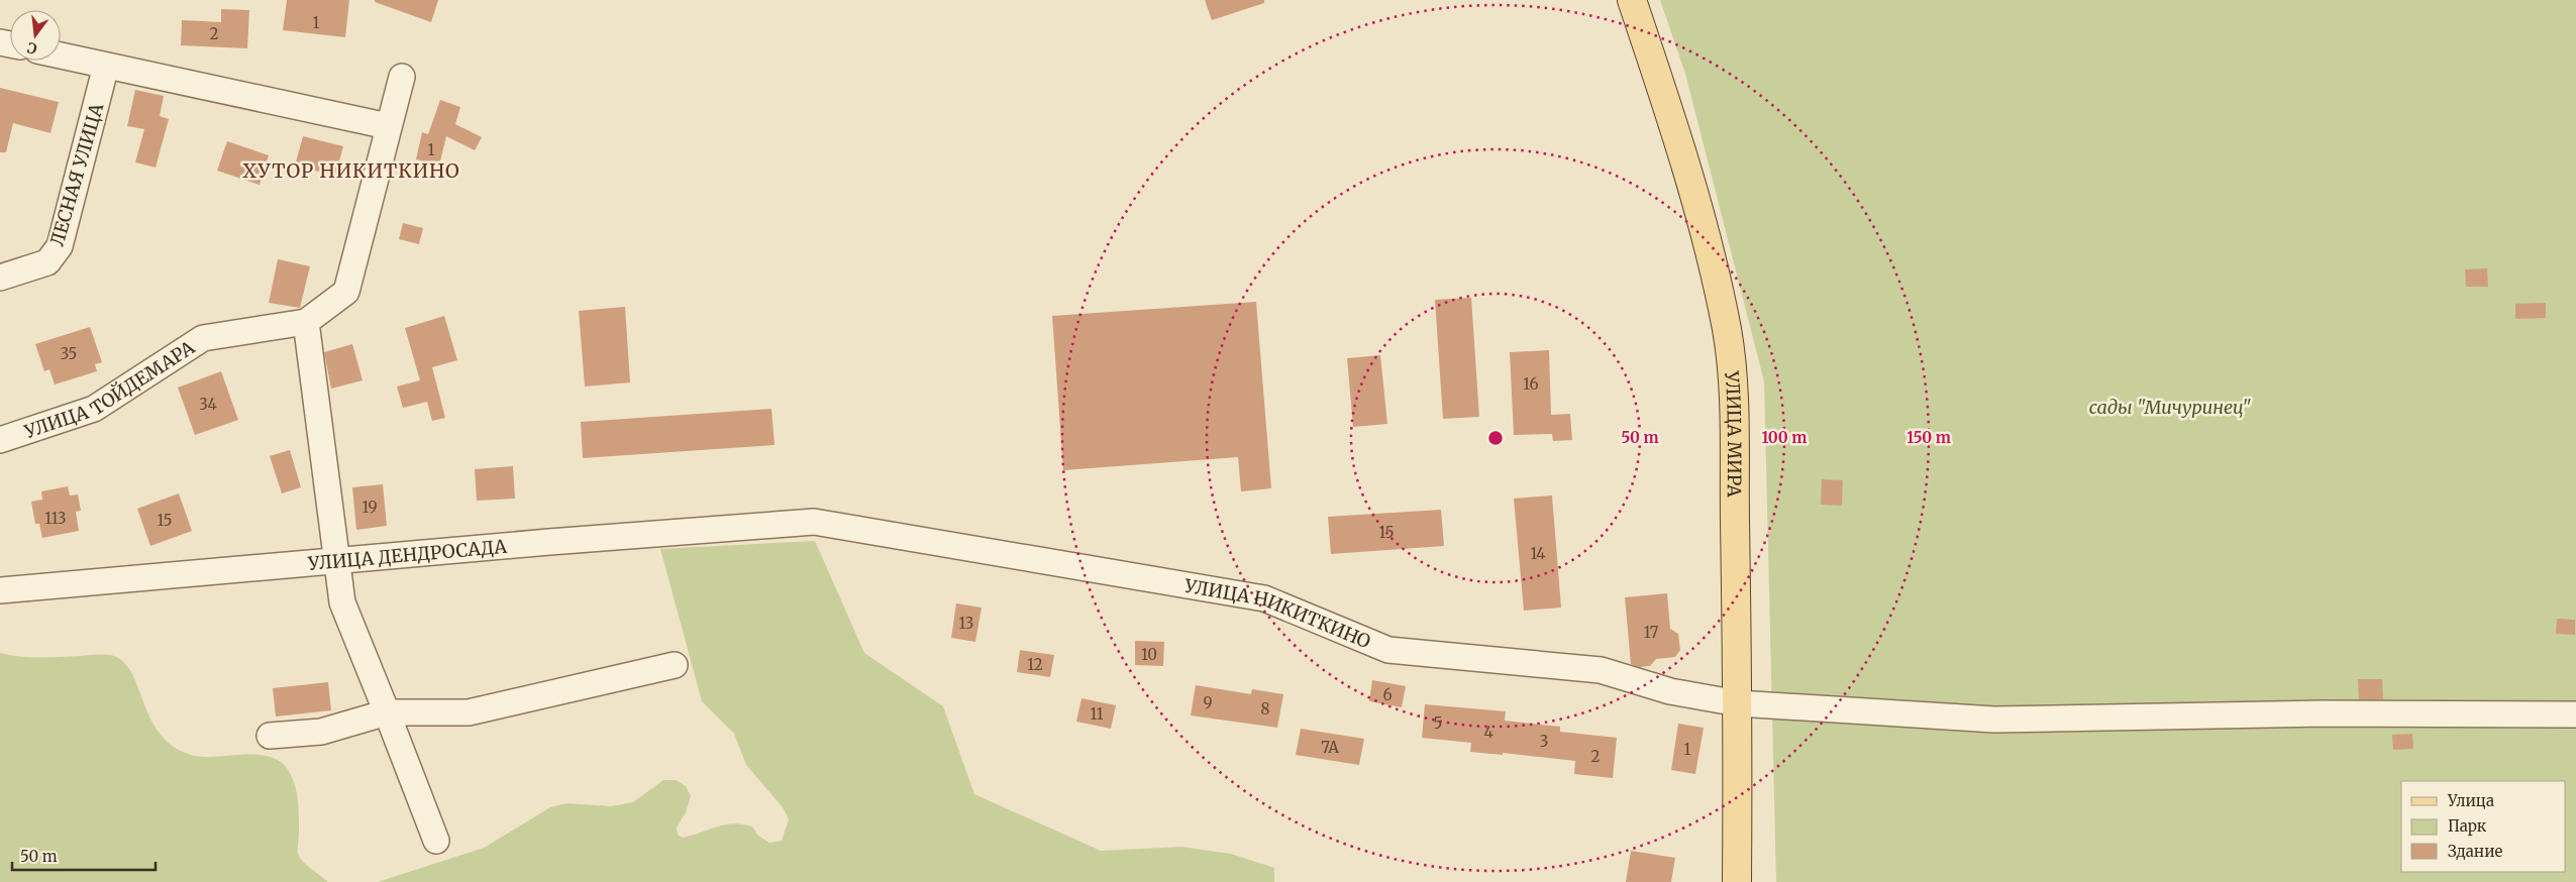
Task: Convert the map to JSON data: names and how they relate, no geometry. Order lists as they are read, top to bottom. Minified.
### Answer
{"streets":{"main road":["УЛИЦА МИРА"],"street":["ЛЕСНАЯ УЛИЦА","УЛИЦА ТОЙДЕМАРА","УЛИЦА ДЕНДРОСАДА","УЛИЦА НИКИТКИНО"]},"crossings":[["УЛИЦА МИРА","УЛИЦА НИКИТКИНО"],["УЛИЦА ДЕНДРОСАДА","УЛИЦА НИКИТКИНО"]],"districts":["ХУТОР НИКИТКИНО"],"parks":["сады \"Мичуринец\""],"house_numbers":["1","2","1","35","16","34","19","113","15","15","14","13","17","10","12","6","9","8","11","5","4","3","7А","1","2"],"legend":["Улица","Парк","Здание"],"scale_bar":"50 m","north":"bottom","rings":["50 m","100 m","150 m"]}
